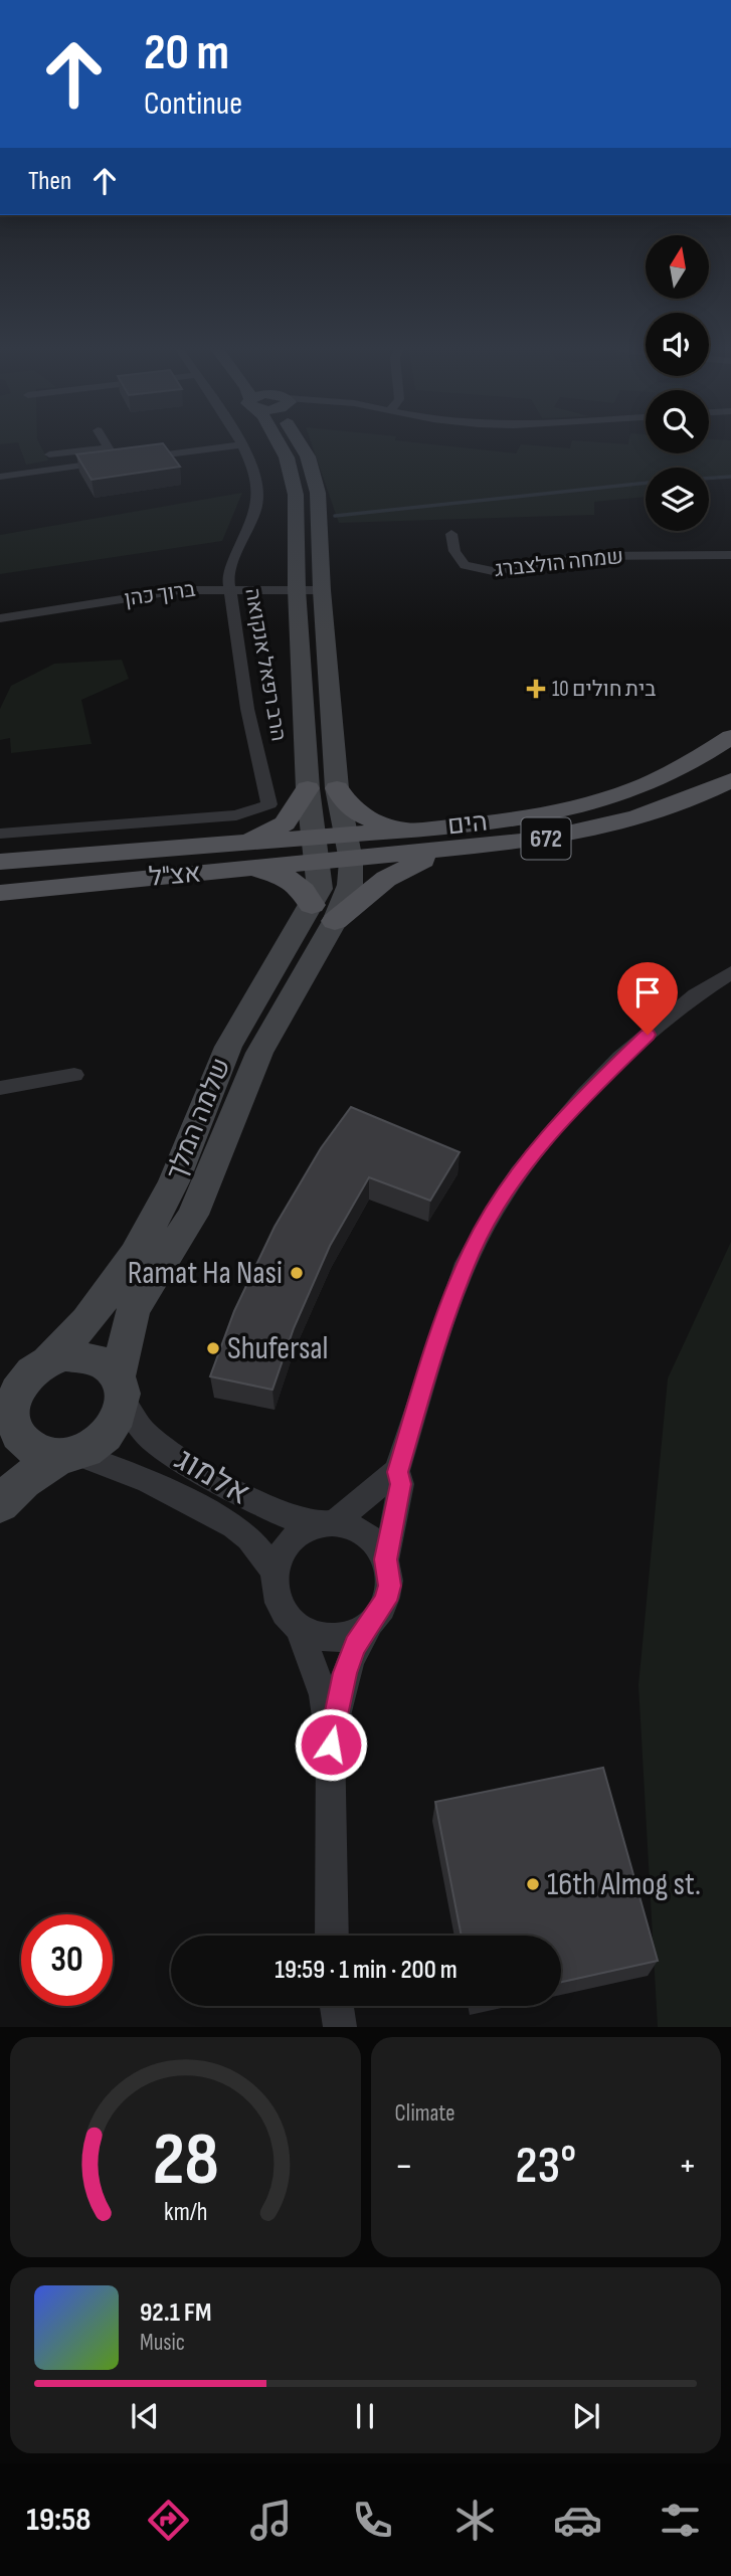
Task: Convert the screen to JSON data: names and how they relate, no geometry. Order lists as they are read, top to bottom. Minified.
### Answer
{"streets":{"main road":["הים","672","אצ\"ל"],"street":["שמחה הולצברג","ברוך כהן","הרב רפאל אנקואה","שלמה המלך","אלמוג"]},"crossings":[["ברוך כהן","הרב רפאל אנקואה"],["הרב רפאל אנקואה","אצ\"ל"],["הרב רפאל אנקואה","שלמה המלך"],["הים","אצ\"ל"],["הים","שלמה המלך"],["אצ\"ל","שלמה המלך"],["שלמה המלך","אלמוג"]],"places":{"health":["בית חולים 10"],"other":["Ramat Ha Nasi","Shufersal","16th Almog st."]},"north":"top","page":{"turn":["20 m","Continue"],"then":"Then","limit":"30","trip":"19:59 · 1 min · 200 m","tile":"Climate","heat":["−","23°","+"],"song":["92.1 FM","Music"],"tabs":"19:58","gauge":["28","km/h"]}}
